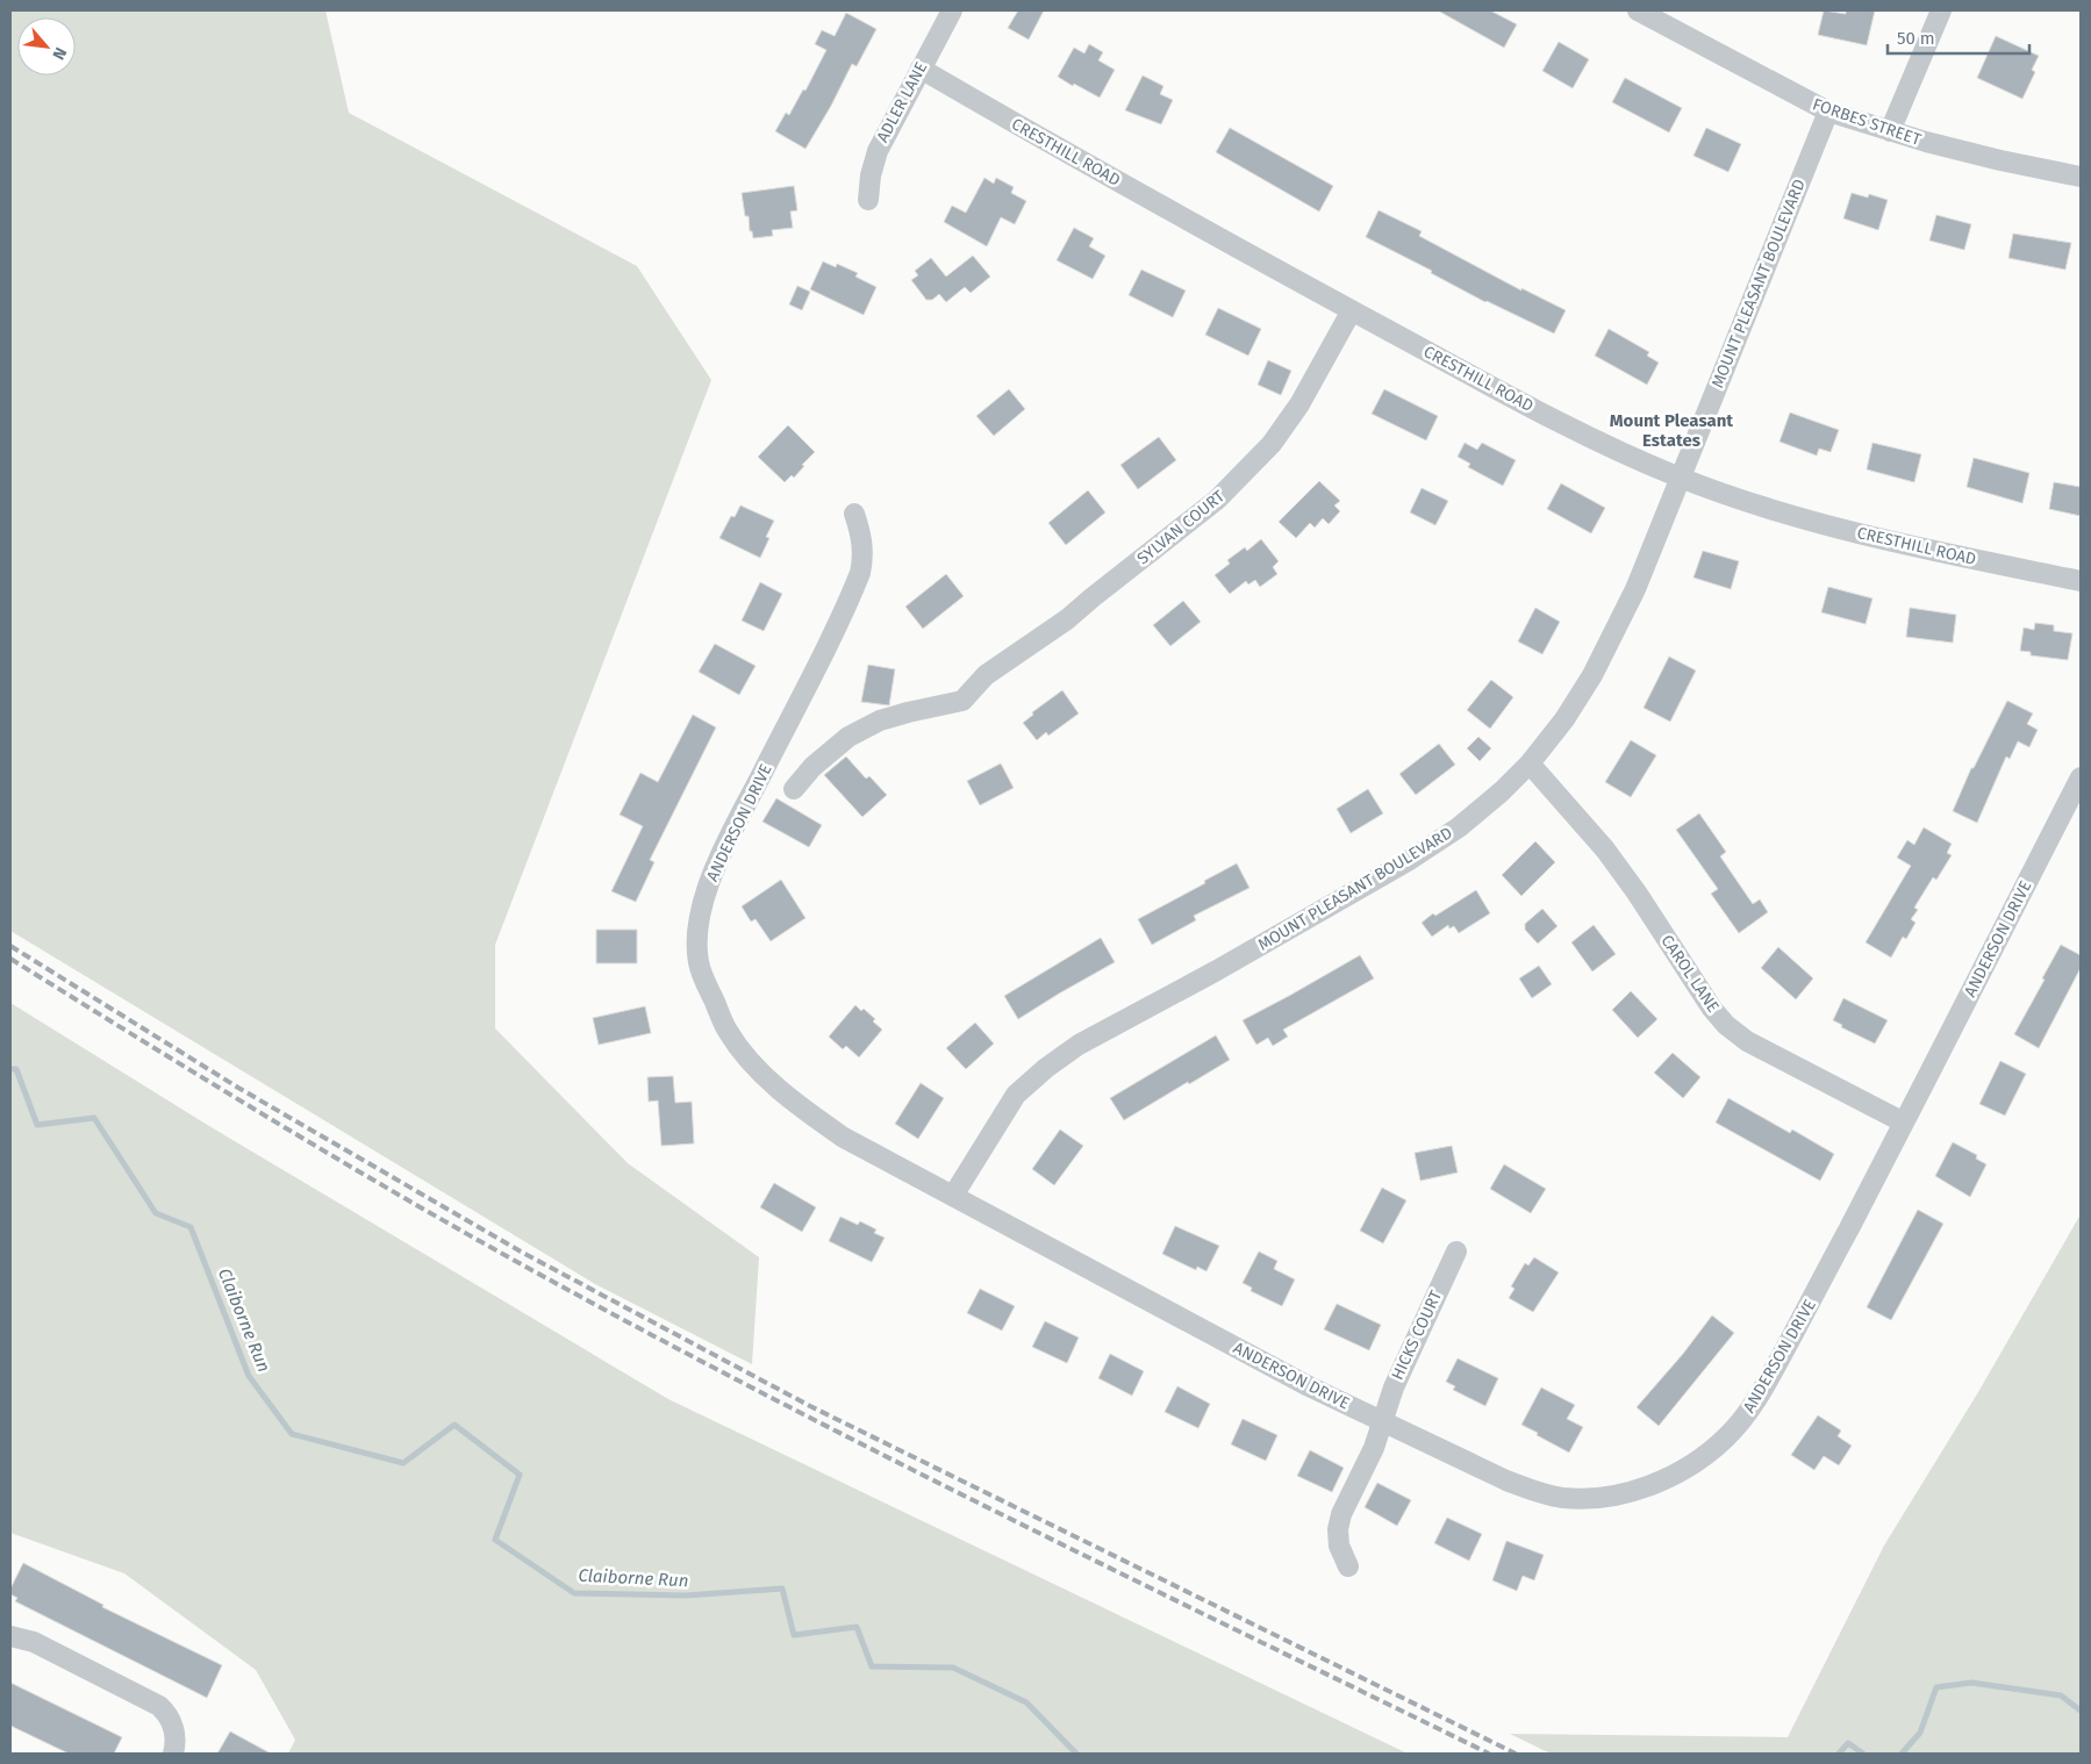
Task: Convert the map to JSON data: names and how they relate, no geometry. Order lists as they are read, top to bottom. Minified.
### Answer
{"streets":{"street":["ADLER LANE","FORBES STREET","CRESTHILL ROAD","MOUNT PLEASANT BOULEVARD","SYLVAN COURT","ANDERSON DRIVE","CAROL LANE","HICKS COURT"]},"crossings":[["ADLER LANE","CRESTHILL ROAD"],["FORBES STREET","MOUNT PLEASANT BOULEVARD"],["CRESTHILL ROAD","MOUNT PLEASANT BOULEVARD"],["CRESTHILL ROAD","SYLVAN COURT"],["MOUNT PLEASANT BOULEVARD","ANDERSON DRIVE"],["MOUNT PLEASANT BOULEVARD","CAROL LANE"],["ANDERSON DRIVE","CAROL LANE"],["ANDERSON DRIVE","HICKS COURT"]],"districts":["Mount Pleasant Estates"],"water":["Claiborne Run"],"scale_bar":"50 m","north":"bottom right"}
